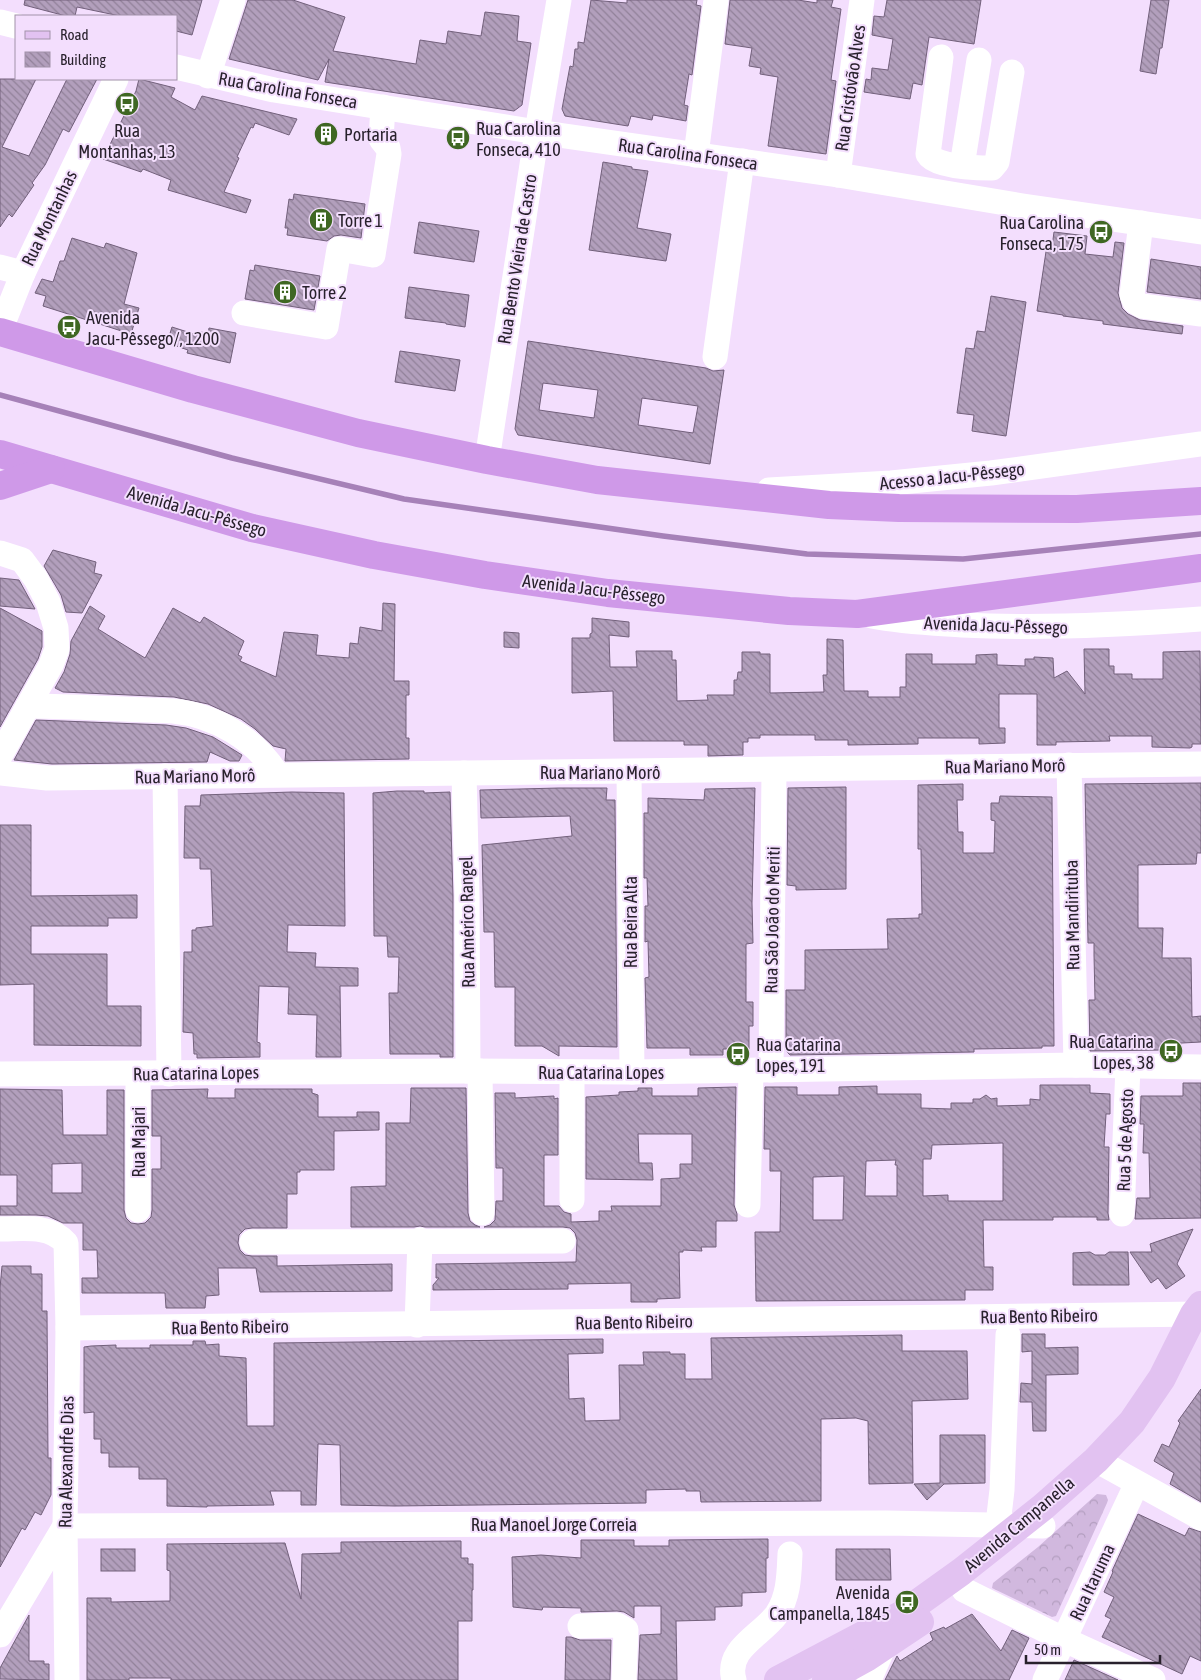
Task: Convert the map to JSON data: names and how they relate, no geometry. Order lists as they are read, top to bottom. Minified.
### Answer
{"streets":{"highway":["Avenida Jacu-Pêssego"],"main road":["Avenida Campanella"],"street":["Rua Cristóvão Alves","Rua Carolina Fonseca","Rua Montanhas","Rua Bento Vieira de Castro","Acesso a Jacu-Pêssego","Rua Mariano Morô","Rua Mandirituba","Rua São João do Meriti","Rua Américo Rangel","Rua Beira Alta","Rua Catarina Lopes","Rua 5 de Agosto","Rua Majari","Rua Bento Ribeiro","Rua Alexandrfe Dias","Rua Manoel Jorge Correia","Rua Itaruma"]},"crossings":[["Rua Cristóvão Alves","Rua Carolina Fonseca"],["Rua Carolina Fonseca","Rua Bento Vieira de Castro"],["Rua Mariano Morô","Rua Mandirituba"],["Rua Mariano Morô","Rua São João do Meriti"],["Rua Mariano Morô","Rua Américo Rangel"],["Rua Mariano Morô","Rua Beira Alta"],["Rua Mandirituba","Rua Catarina Lopes"],["Rua São João do Meriti","Rua Catarina Lopes"],["Rua Américo Rangel","Rua Catarina Lopes"],["Rua Beira Alta","Rua Catarina Lopes"],["Rua Catarina Lopes","Rua 5 de Agosto"],["Rua Catarina Lopes","Rua Majari"],["Rua Bento Ribeiro","Rua Alexandrfe Dias"],["Rua Bento Ribeiro","Avenida Campanella"],["Rua Alexandrfe Dias","Rua Manoel Jorge Correia"],["Rua Manoel Jorge Correia","Avenida Campanella"]],"places":{"bus stop":["Rua Montanhas, 13","Rua Carolina Fonseca, 410","Rua Carolina Fonseca, 175","Avenida Jacu-Pêssego/, 1200","Rua Catarina Lopes, 38","Rua Catarina Lopes, 191","Avenida Campanella, 1845"],"building":["Portaria","Torre 1","Torre 2"]},"legend":["Road","Building"],"scale_bar":"50 m"}
